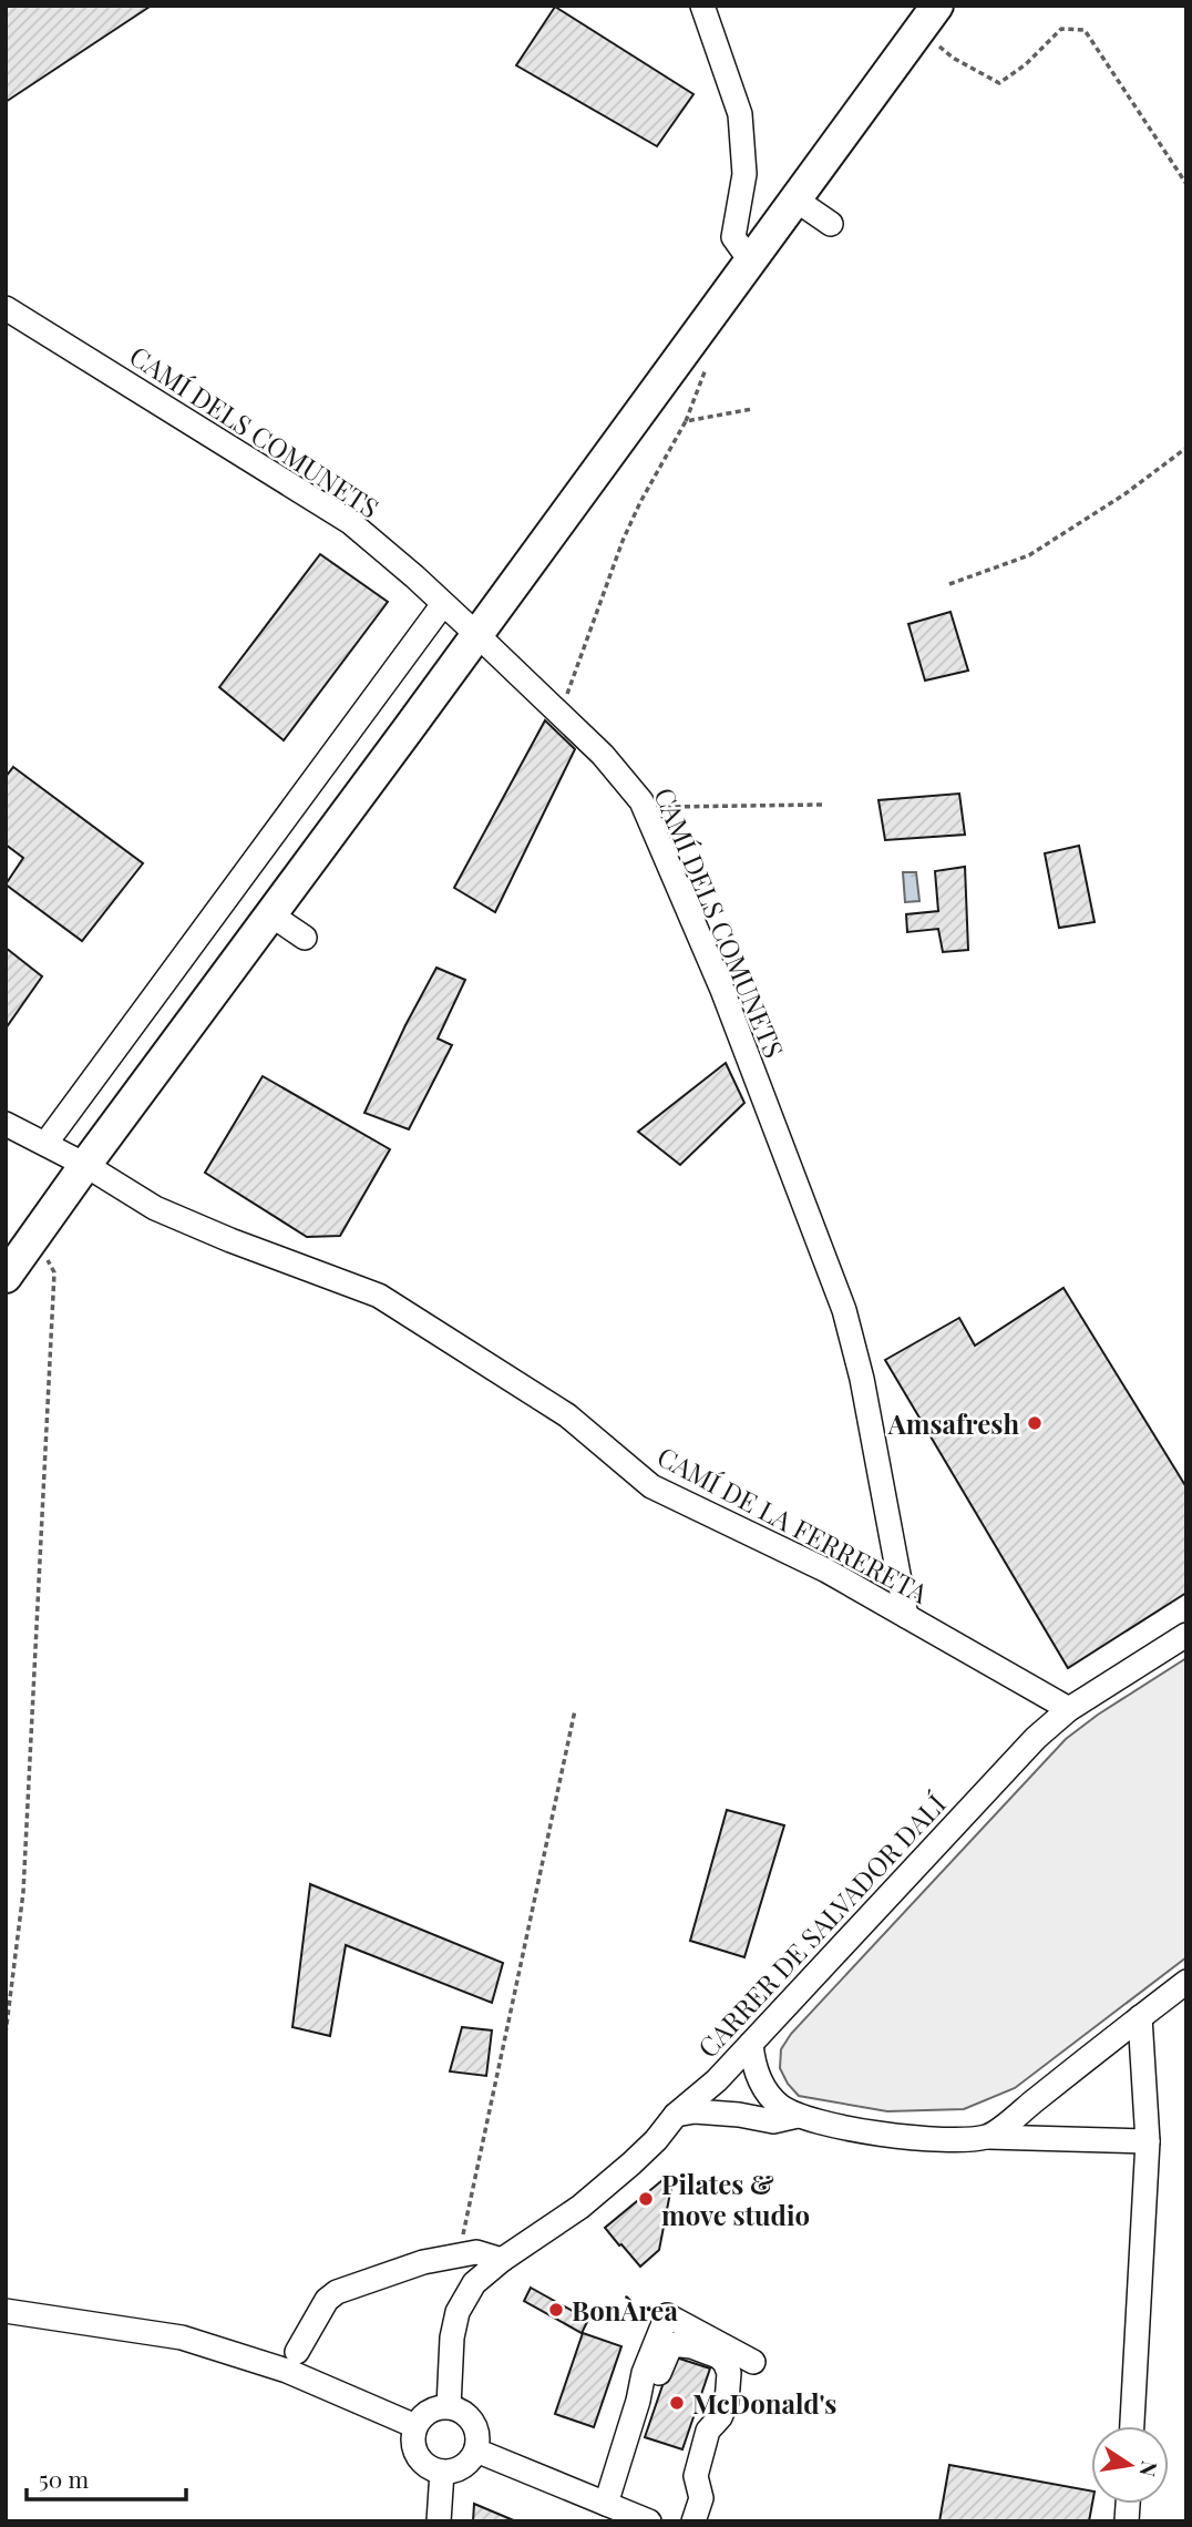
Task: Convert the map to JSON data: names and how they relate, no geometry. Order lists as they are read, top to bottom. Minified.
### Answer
{"streets":{"street":["CAMÍ DELS COMUNETS","CAMÍ DE LA FERRERETA","CARRER DE SALVADOR DALÍ"]},"crossings":[["CAMÍ DELS COMUNETS","CAMÍ DE LA FERRERETA"],["CAMÍ DE LA FERRERETA","CARRER DE SALVADOR DALÍ"]],"places":["Amsafresh","Pilates & move studio","BonÀrea","McDonald's"],"scale_bar":"50 m","north":"right"}
